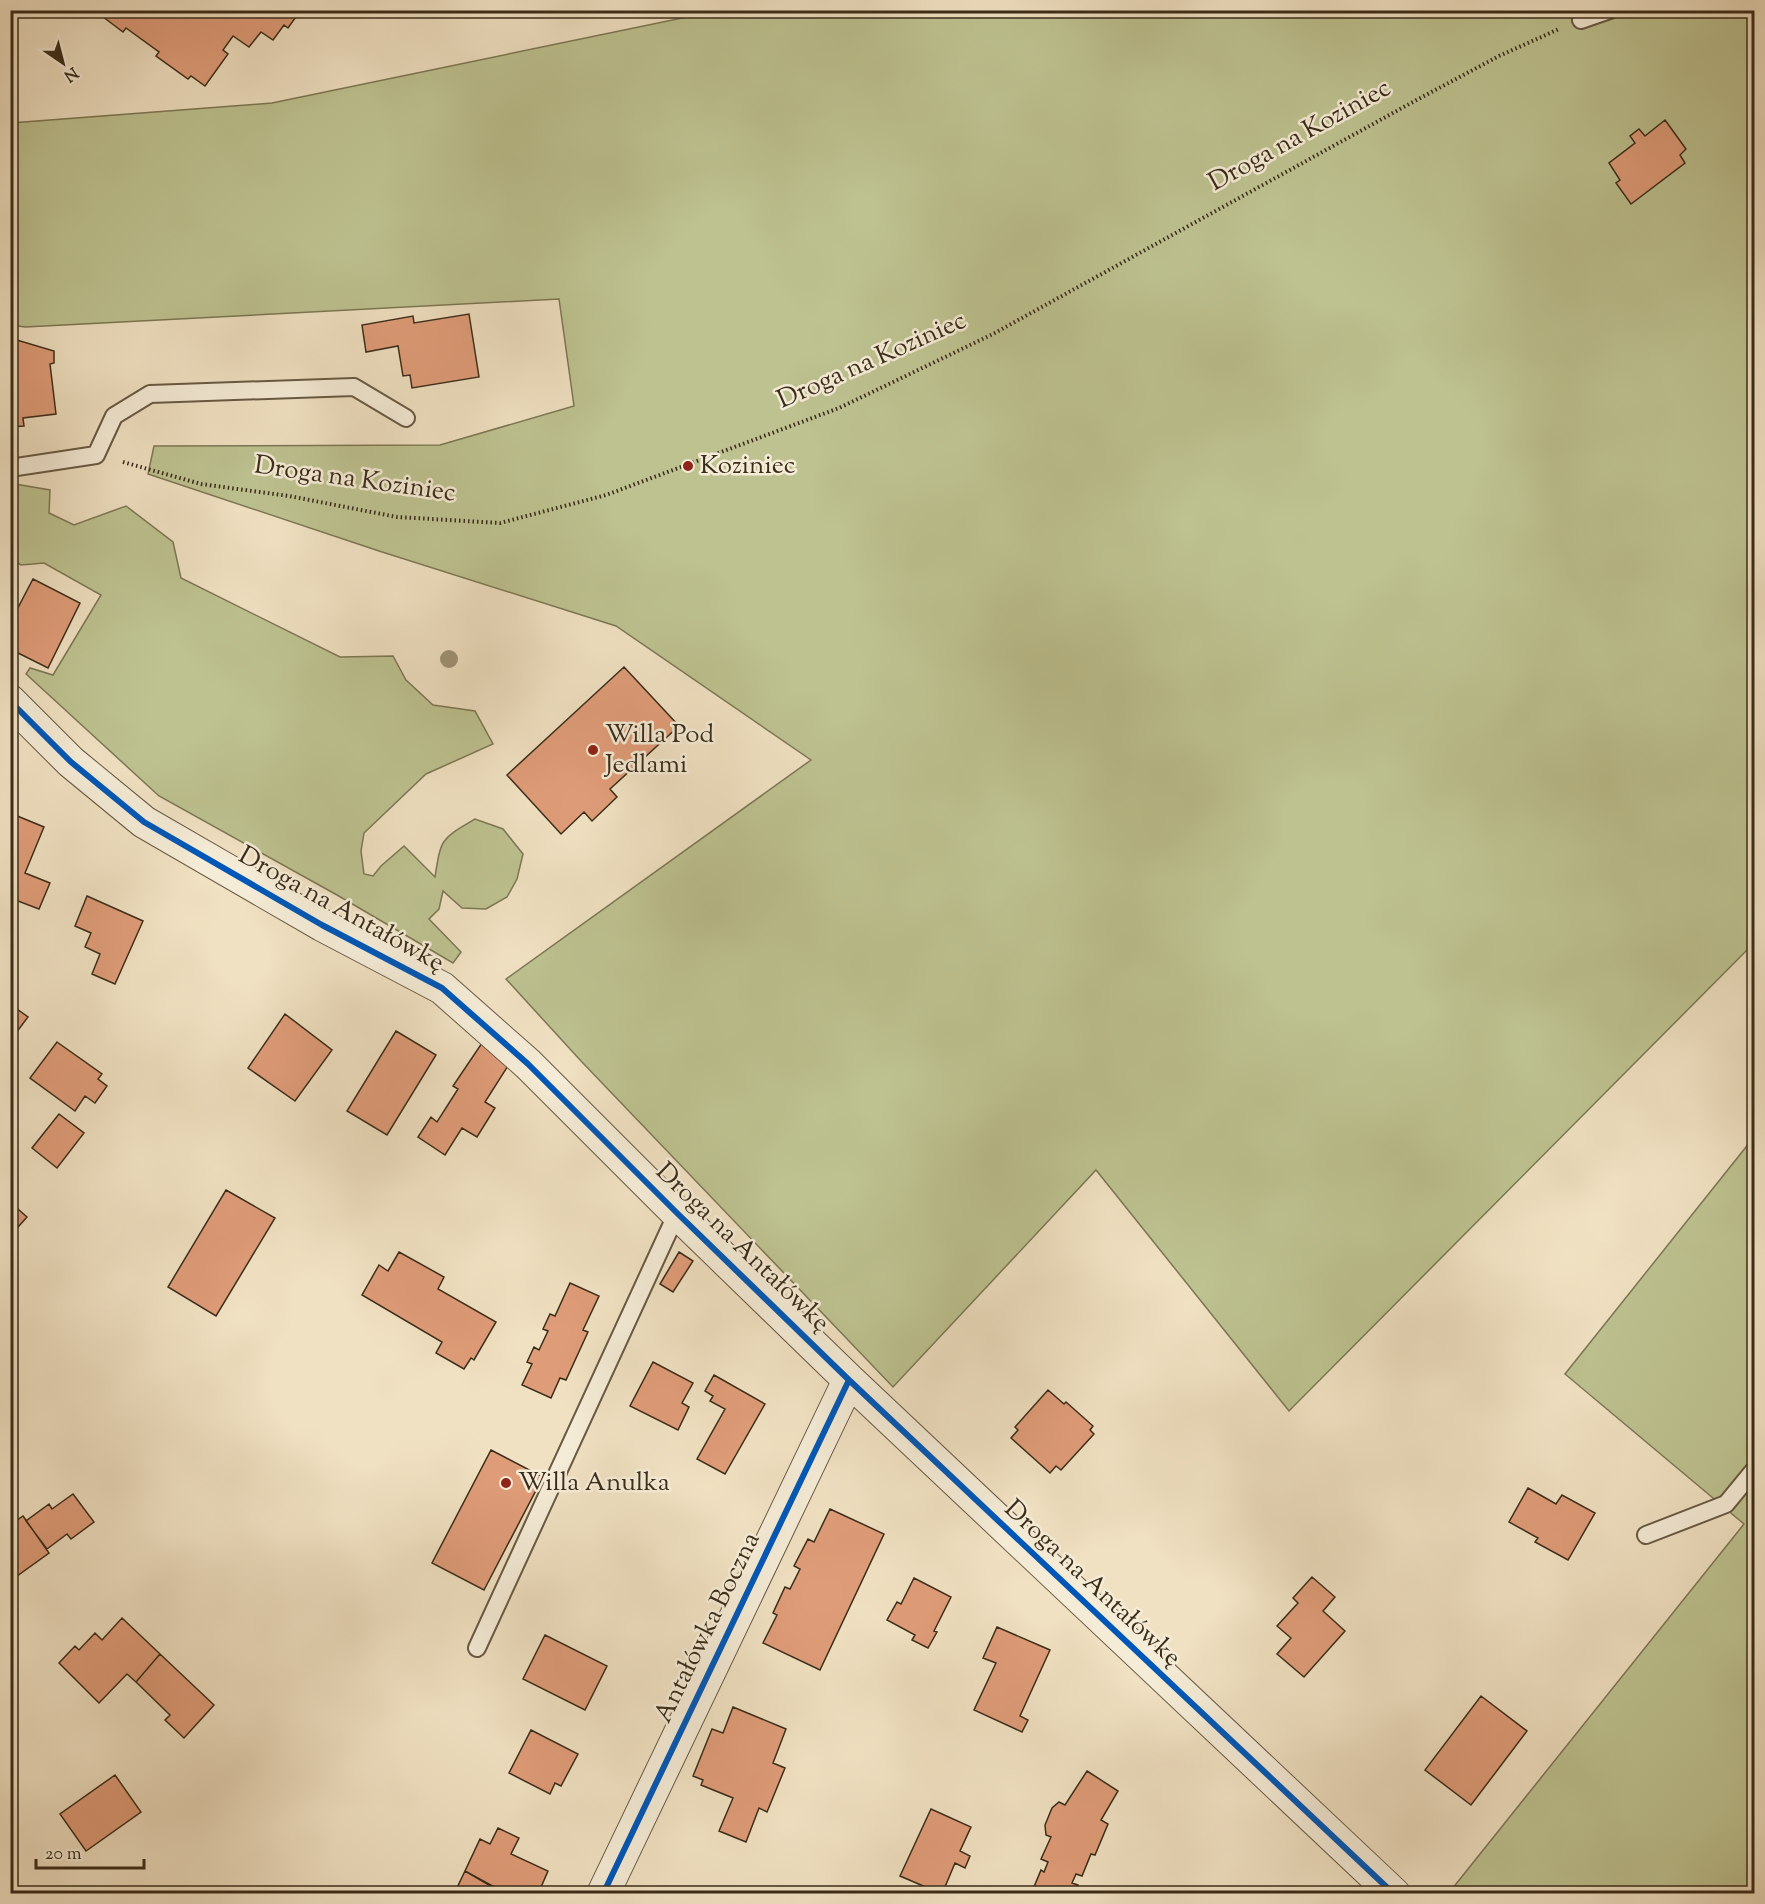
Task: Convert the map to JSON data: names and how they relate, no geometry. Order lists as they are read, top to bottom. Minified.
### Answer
{"streets":{"street":["Droga na Antałówkę","Antałówka Boczna"],"path":["Droga na Koziniec"]},"crossings":[["Droga na Antałówkę","Antałówka Boczna"]],"places":["Koziniec","Willa Pod Jedlami","Willa Anulka"],"scale_bar":"20 m","north":"bottom right"}
